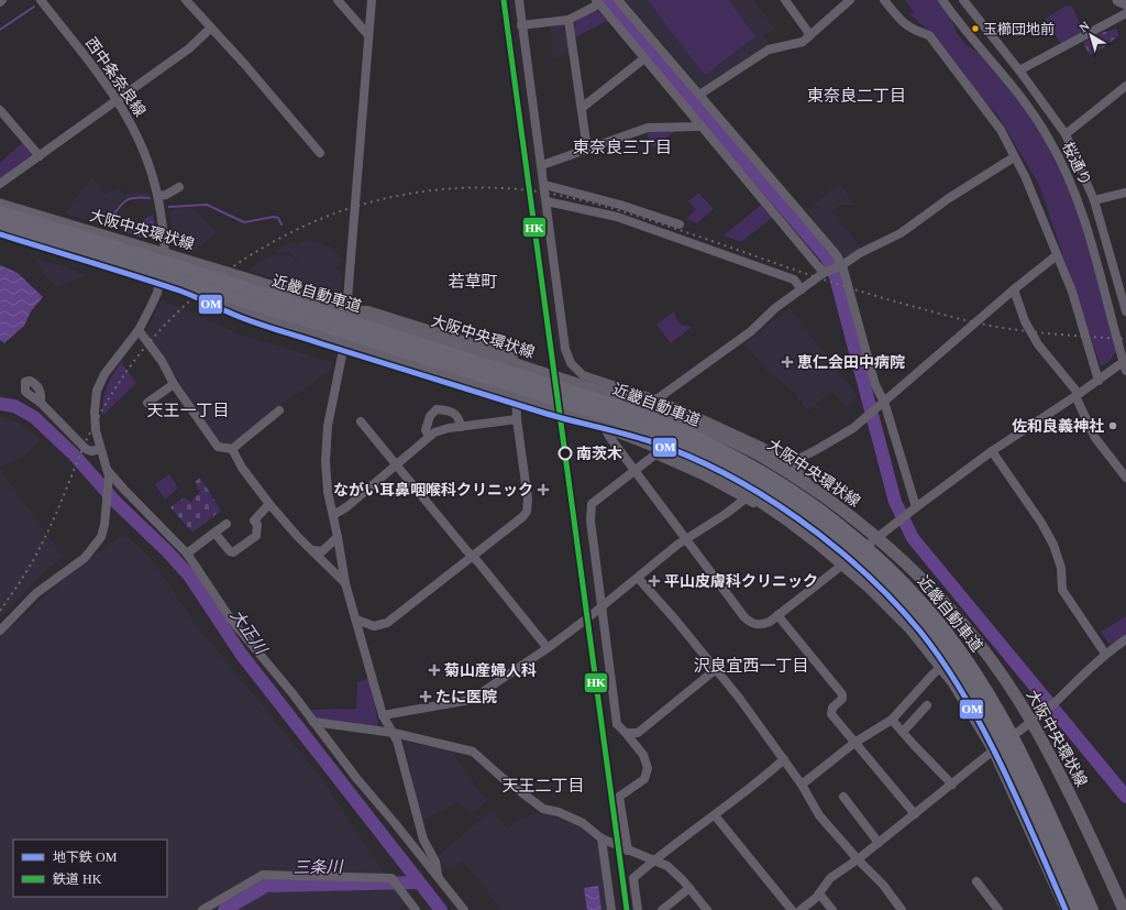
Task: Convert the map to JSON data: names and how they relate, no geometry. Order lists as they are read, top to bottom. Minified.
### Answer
{"streets":{"highway":["近畿自動車道"],"main road":["大阪中央環状線"],"street":["西中条奈良線","桜通り"]},"crossings":[["西中条奈良線","大阪中央環状線"]],"districts":["東奈良二丁目","東奈良三丁目","若草町","天王一丁目","沢良宜西一丁目","天王二丁目"],"water":["大正川","三条川"],"places":{"other":["玉櫛団地前","佐和良義神社","南茨木"],"health":["恵仁会田中病院","ながい耳鼻咽喉科クリニック","平山皮膚科クリニック","菊山産婦人科","たに医院"]},"lines":["rail line HK","metro line OM"],"legend":["地下鉄 OM","鉄道 HK"],"north":"top left"}
